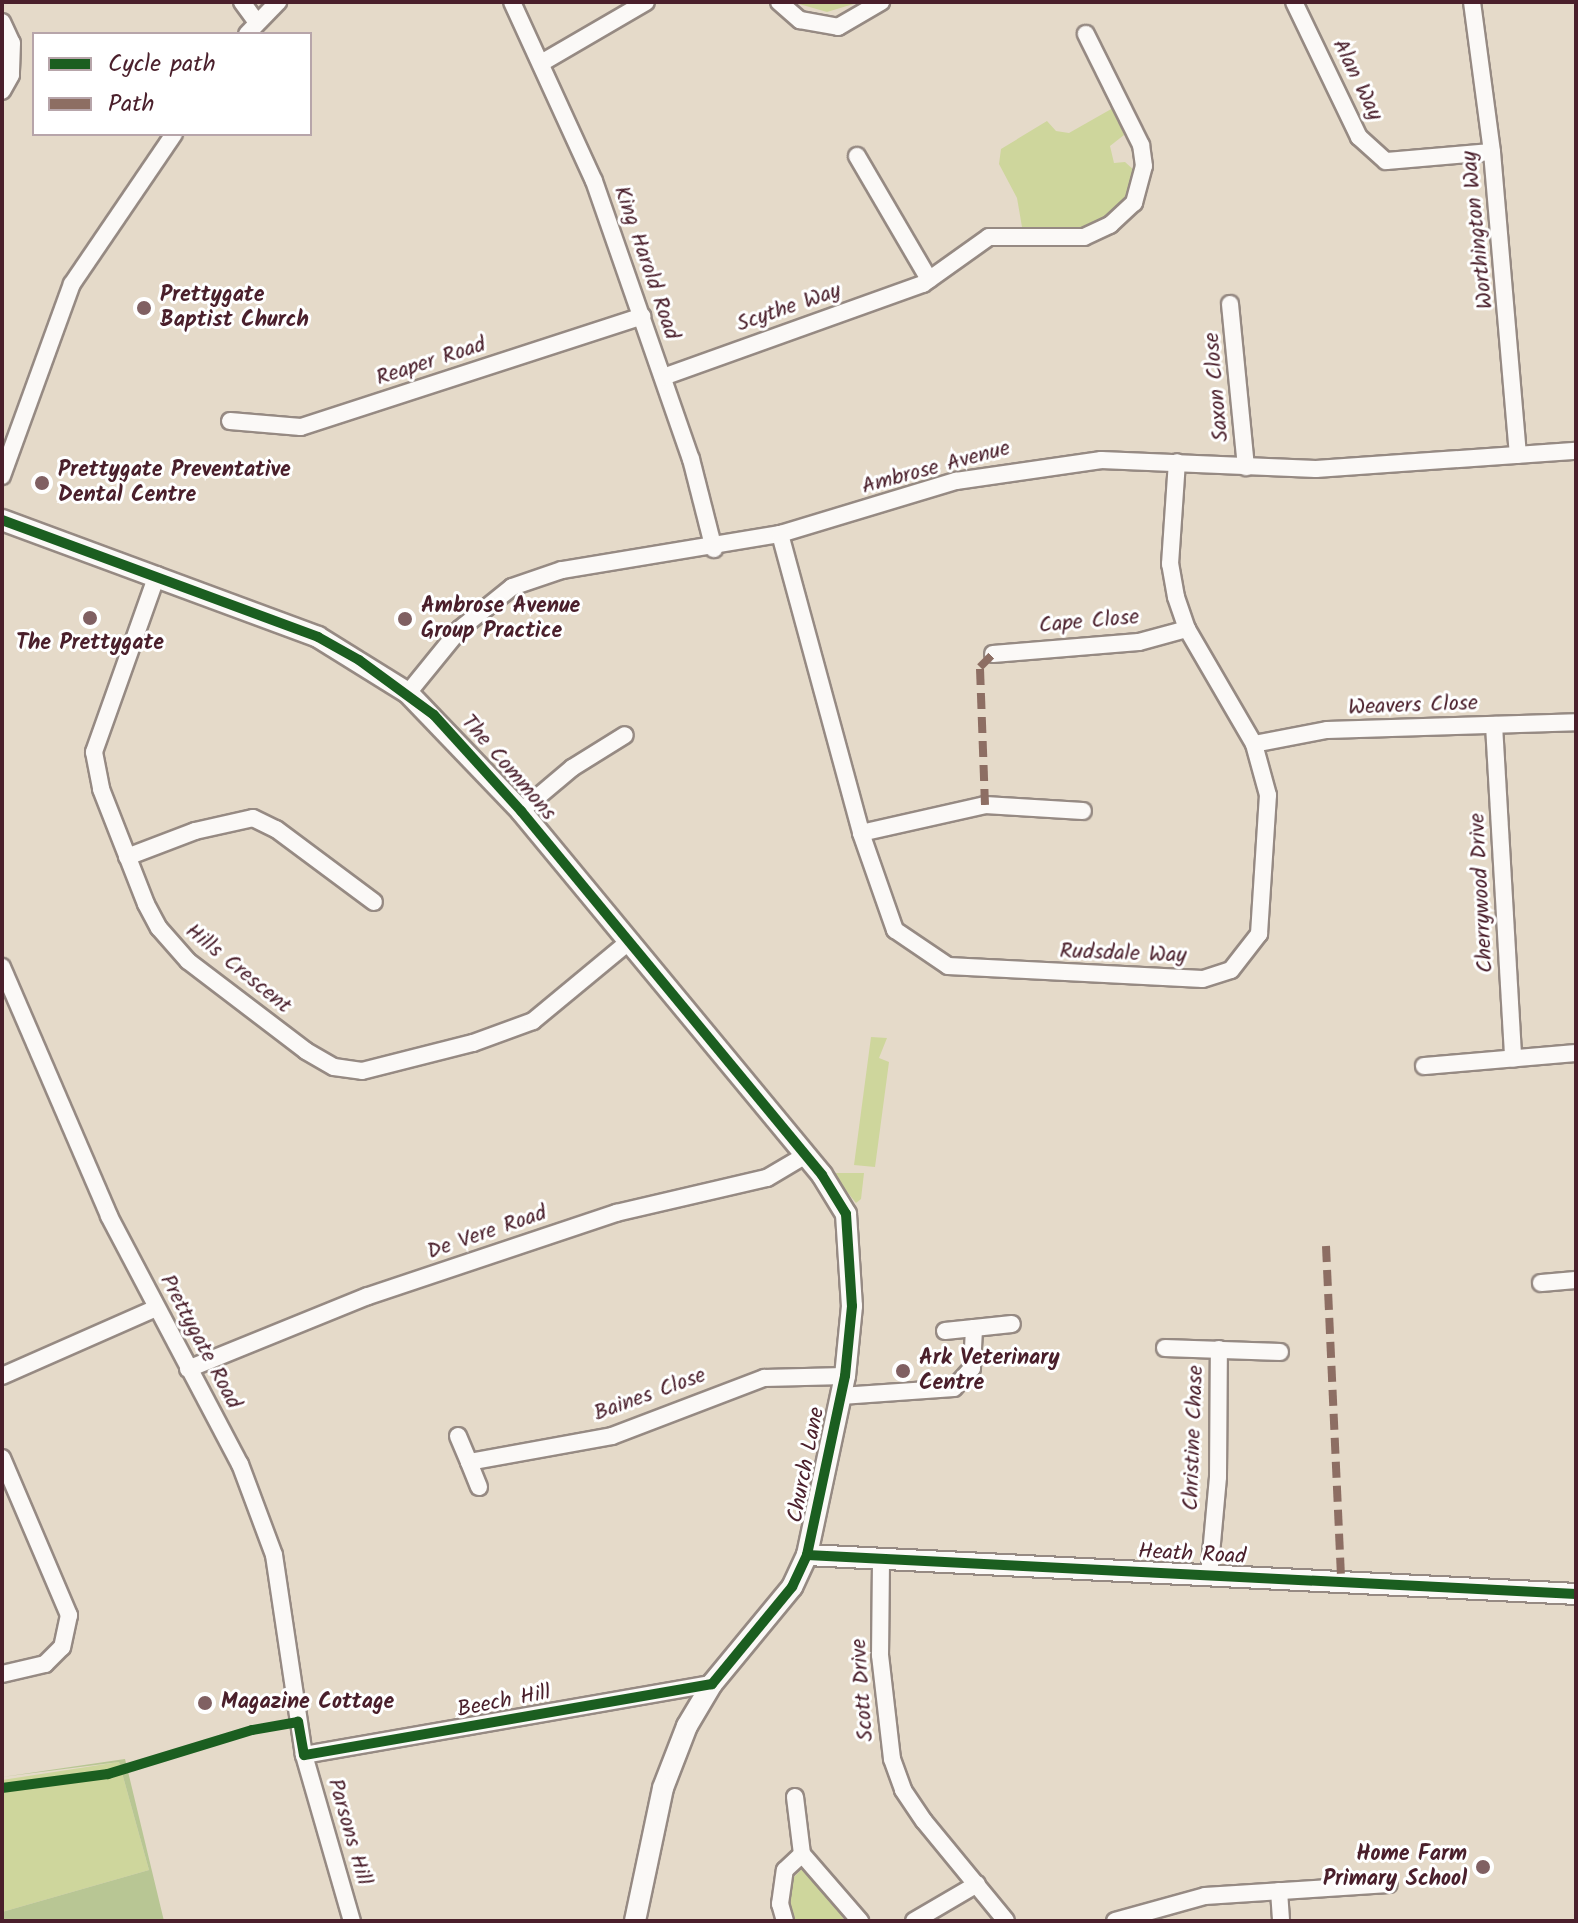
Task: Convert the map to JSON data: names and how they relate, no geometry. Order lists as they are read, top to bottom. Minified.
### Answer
{"streets":{"street":["Alan Way","Worthington Way","King Harold Road","Scythe Way","Reaper Road","Saxon Close","Ambrose Avenue","Cape Close","Weavers Close","The Commons","Cherrywood Drive","Rudsdale Way","Hills Crescent","De Vere Road","Prettygate Road","Baines Close","Christine Chase","Church Lane","Heath Road","Scott Drive","Beech Hill","Parsons Hill"]},"crossings":[["Alan Way","Worthington Way"],["Worthington Way","Ambrose Avenue"],["King Harold Road","Scythe Way"],["King Harold Road","Reaper Road"],["King Harold Road","Ambrose Avenue"],["Saxon Close","Ambrose Avenue"],["Ambrose Avenue","The Commons"],["Ambrose Avenue","Rudsdale Way"],["Cape Close","Rudsdale Way"],["Weavers Close","Cherrywood Drive"],["Weavers Close","Rudsdale Way"],["The Commons","Hills Crescent"],["The Commons","De Vere Road"],["The Commons","Church Lane"],["De Vere Road","Prettygate Road"],["Prettygate Road","Beech Hill"],["Prettygate Road","Parsons Hill"],["Baines Close","Church Lane"],["Christine Chase","Heath Road"],["Church Lane","Heath Road"],["Church Lane","Beech Hill"],["Heath Road","Scott Drive"],["Beech Hill","Parsons Hill"]],"places":["Prettygate Baptist Church","Prettygate Preventative Dental Centre","The Prettygate","Ambrose Avenue Group Practice","Ark Veterinary Centre","Magazine Cottage","Home Farm Primary School"],"legend":["Cycle path","Path"]}
